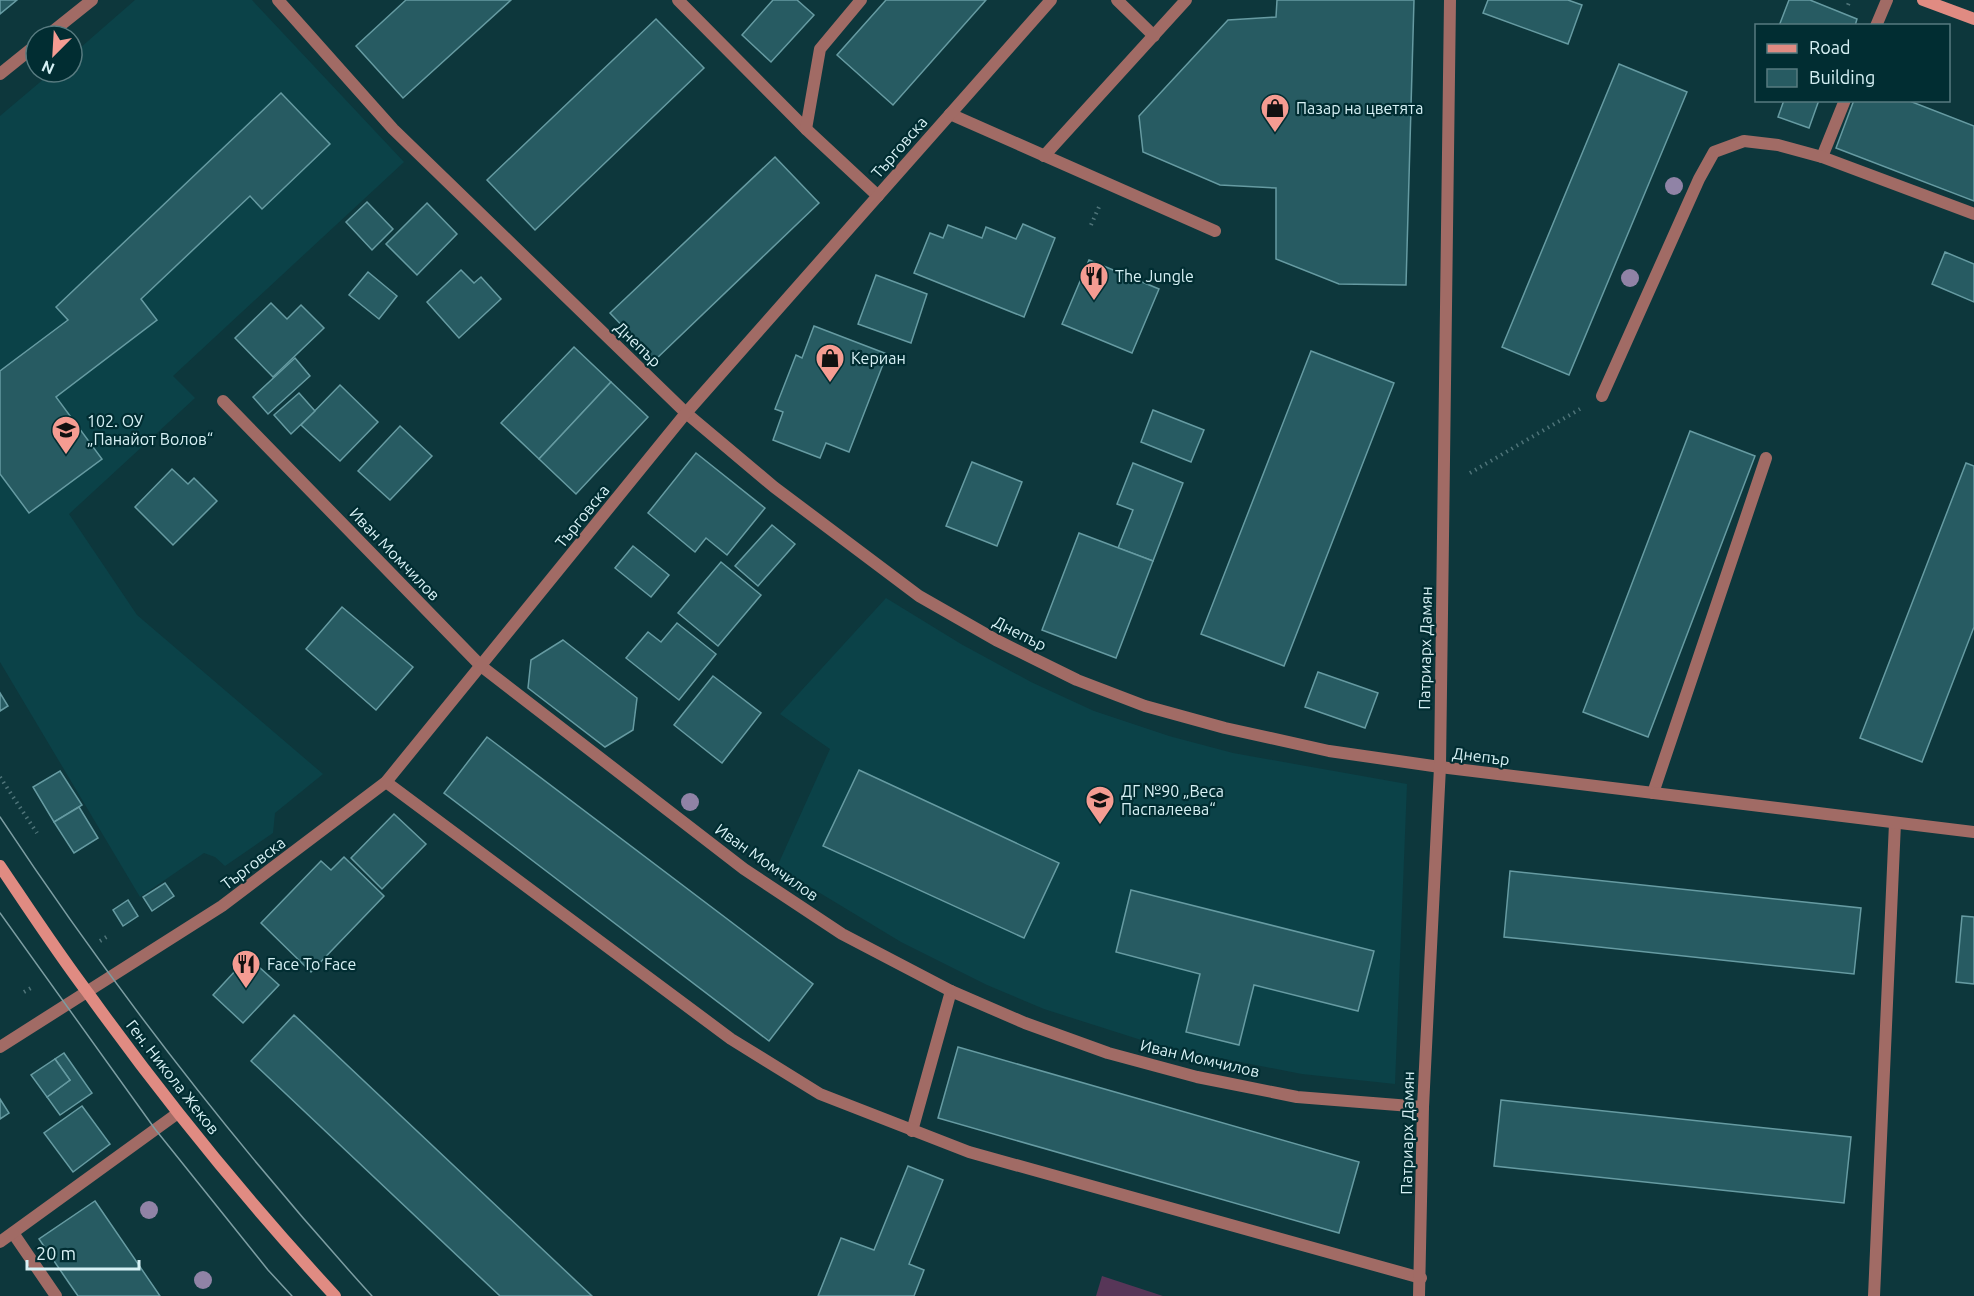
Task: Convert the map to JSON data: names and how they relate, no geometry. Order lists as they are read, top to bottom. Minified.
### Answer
{"streets":{"street":["Търговска","Днепър","Иван Момчилов","Патриарх Дамян","Ген. Никола Жеков"]},"crossings":[["Търговска","Днепър"],["Търговска","Иван Момчилов"],["Търговска","Ген. Никола Жеков"],["Днепър","Патриарх Дамян"],["Иван Момчилов","Патриарх Дамян"]],"places":{"shop":["Пазар на цветята","Кериан"],"restaurant":["The Jungle","Face To Face"],"school or university":["102. ОУ „Панайот Волов“","ДГ №90 „Веса Паспалеева“"]},"legend":["Road","Building"],"scale_bar":"20 m","north":"bottom left"}
